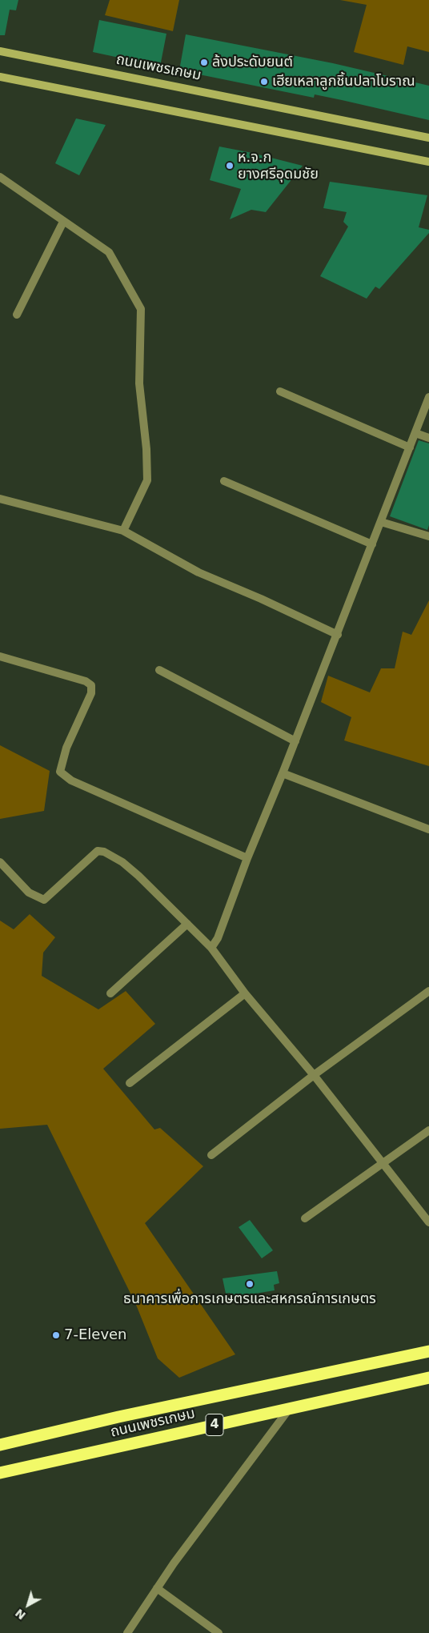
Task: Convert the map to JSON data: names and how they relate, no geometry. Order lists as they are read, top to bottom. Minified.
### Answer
{"streets":{"highway":["ถนนเพชรเกษม","4"]},"places":["ล้งประดับยนต์","เฮียเหลาลูกชิ้นปลาโบราณ","ห.จ.ก ยางศรีอุดมชัย","ธนาคารเพื่อการเกษตรและสหกรณ์การเกษตร","7-Eleven"],"north":"bottom left"}
